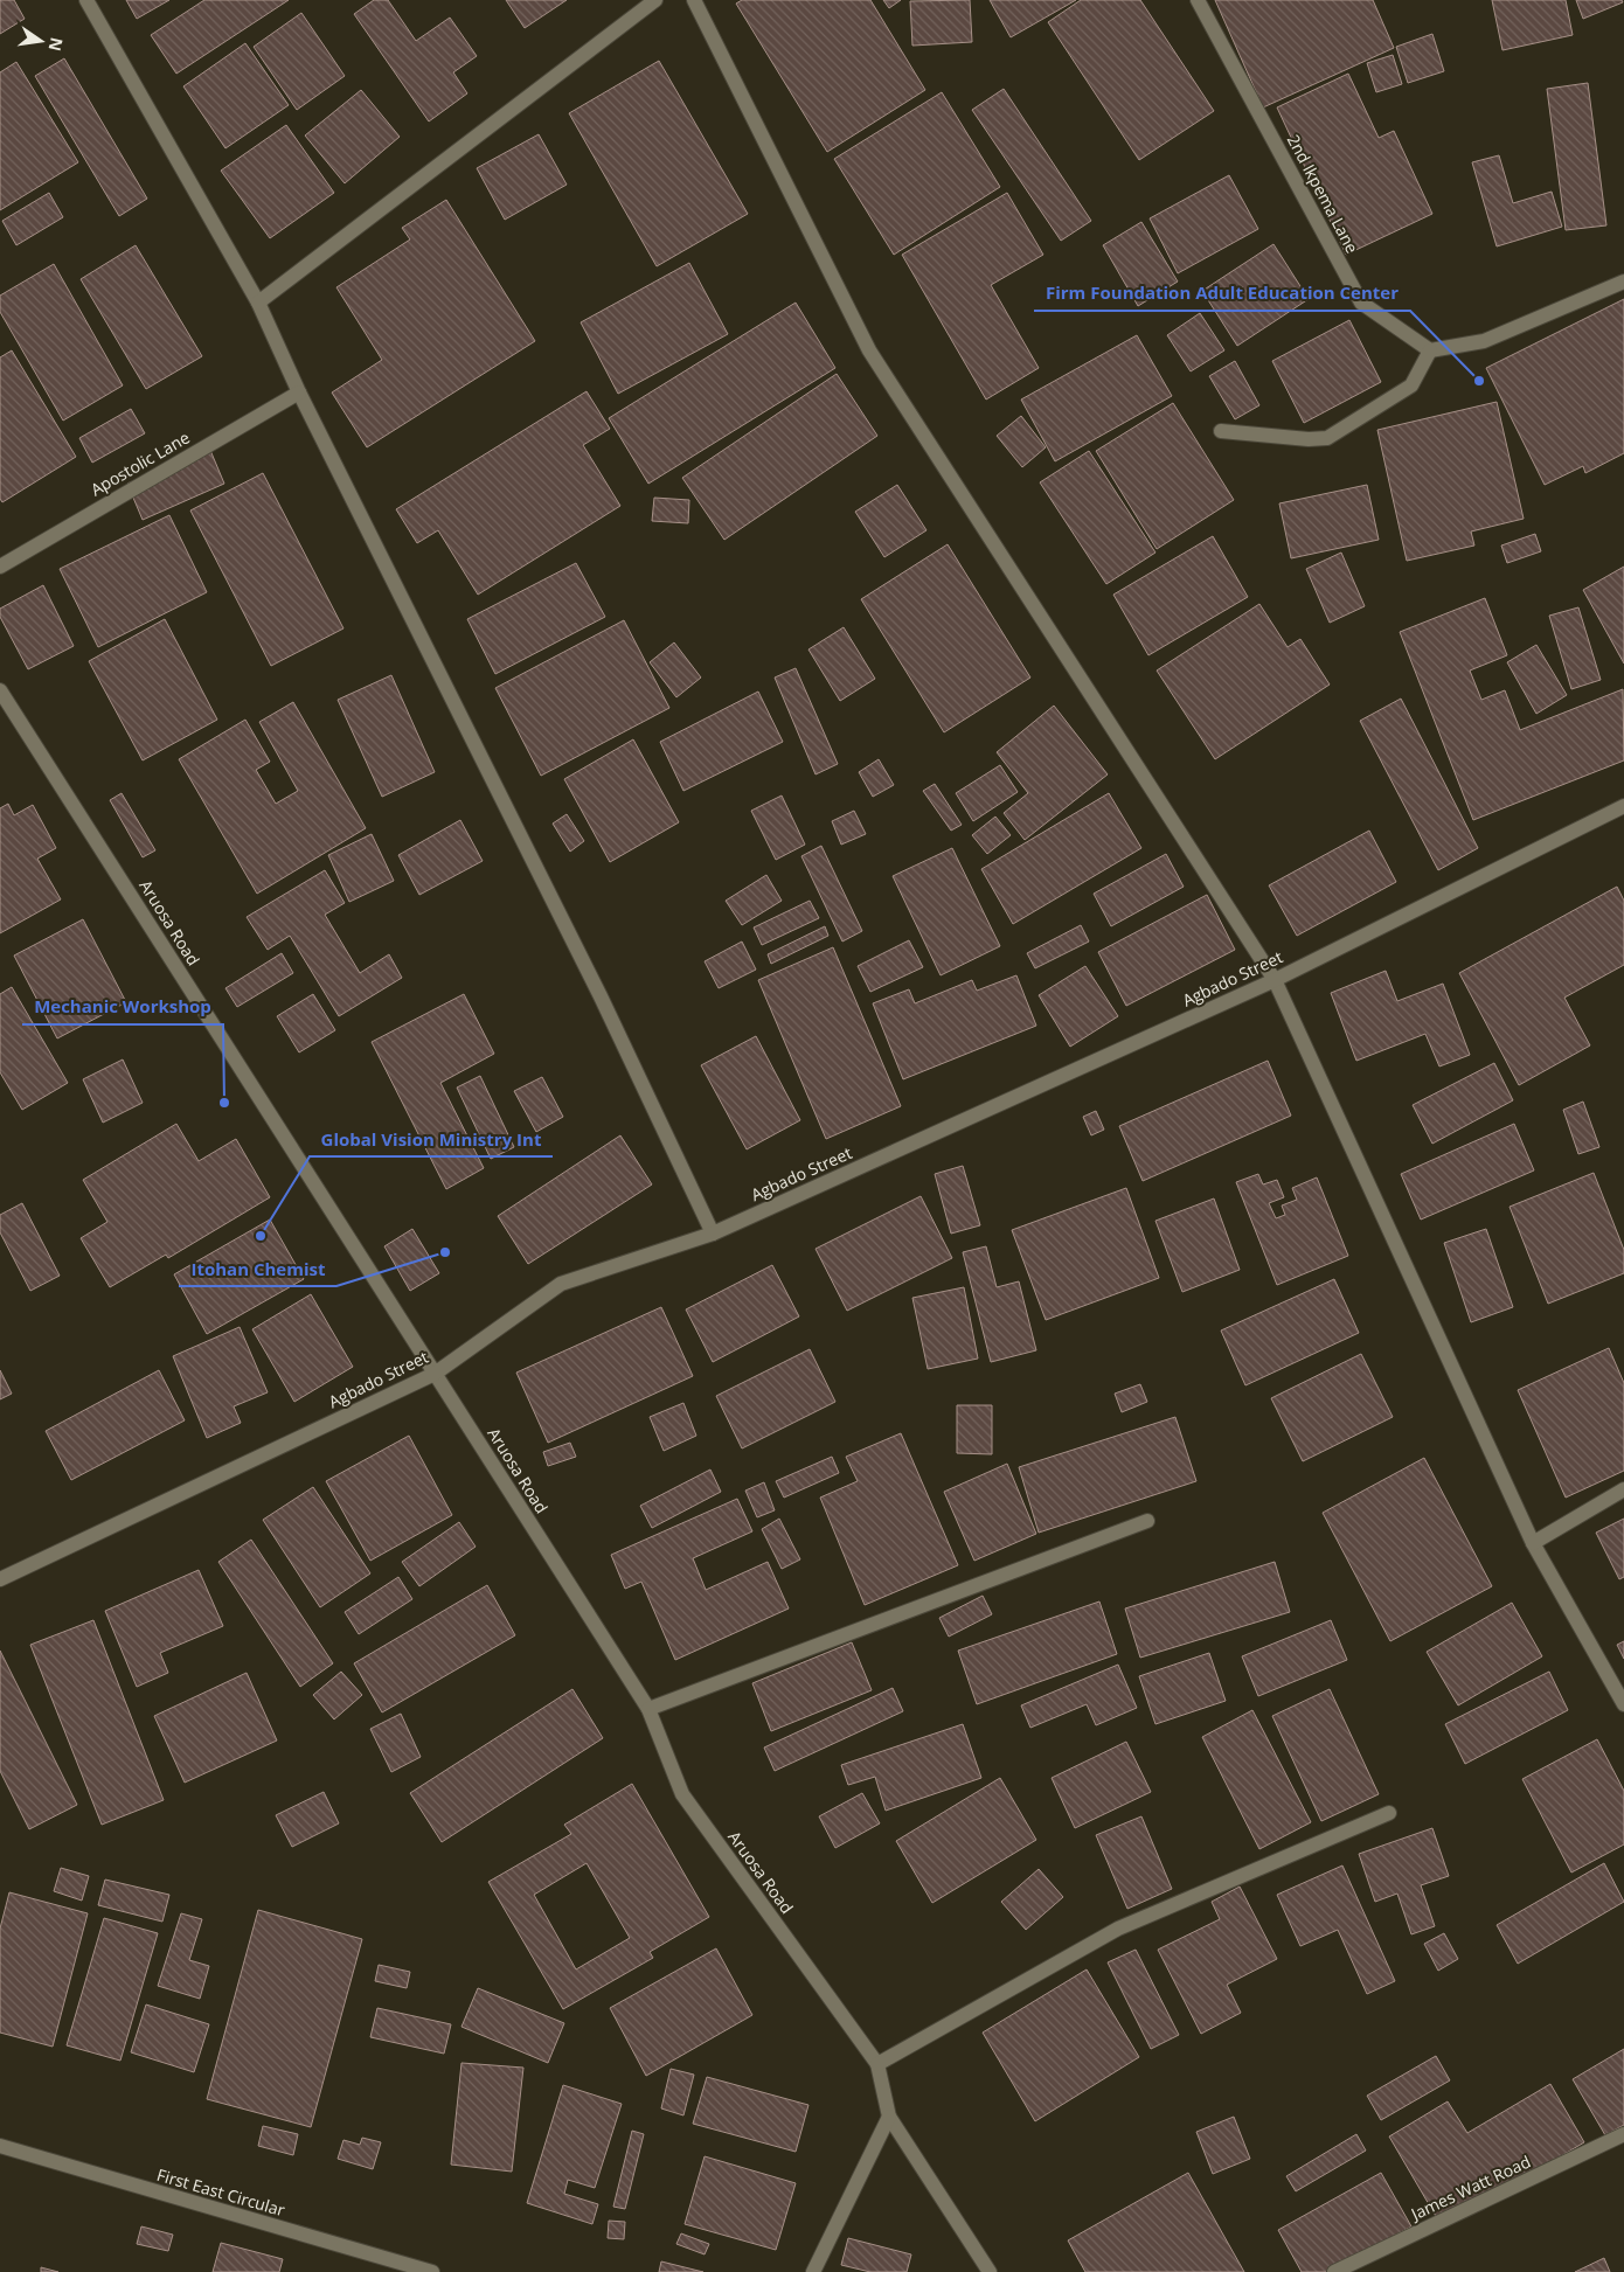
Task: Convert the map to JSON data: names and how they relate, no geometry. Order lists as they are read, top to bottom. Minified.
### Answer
{"streets":{"street":["2nd Ikpema Lane","Apostolic Lane","Aruosa Road","Agbado Street","James Watt Road","First East Circular"]},"crossings":[["Aruosa Road","Agbado Street"]],"places":["Firm Foundation Adult Education Center","Mechanic Workshop","Global Vision Ministry Int","Itohan Chemist"],"north":"right"}
